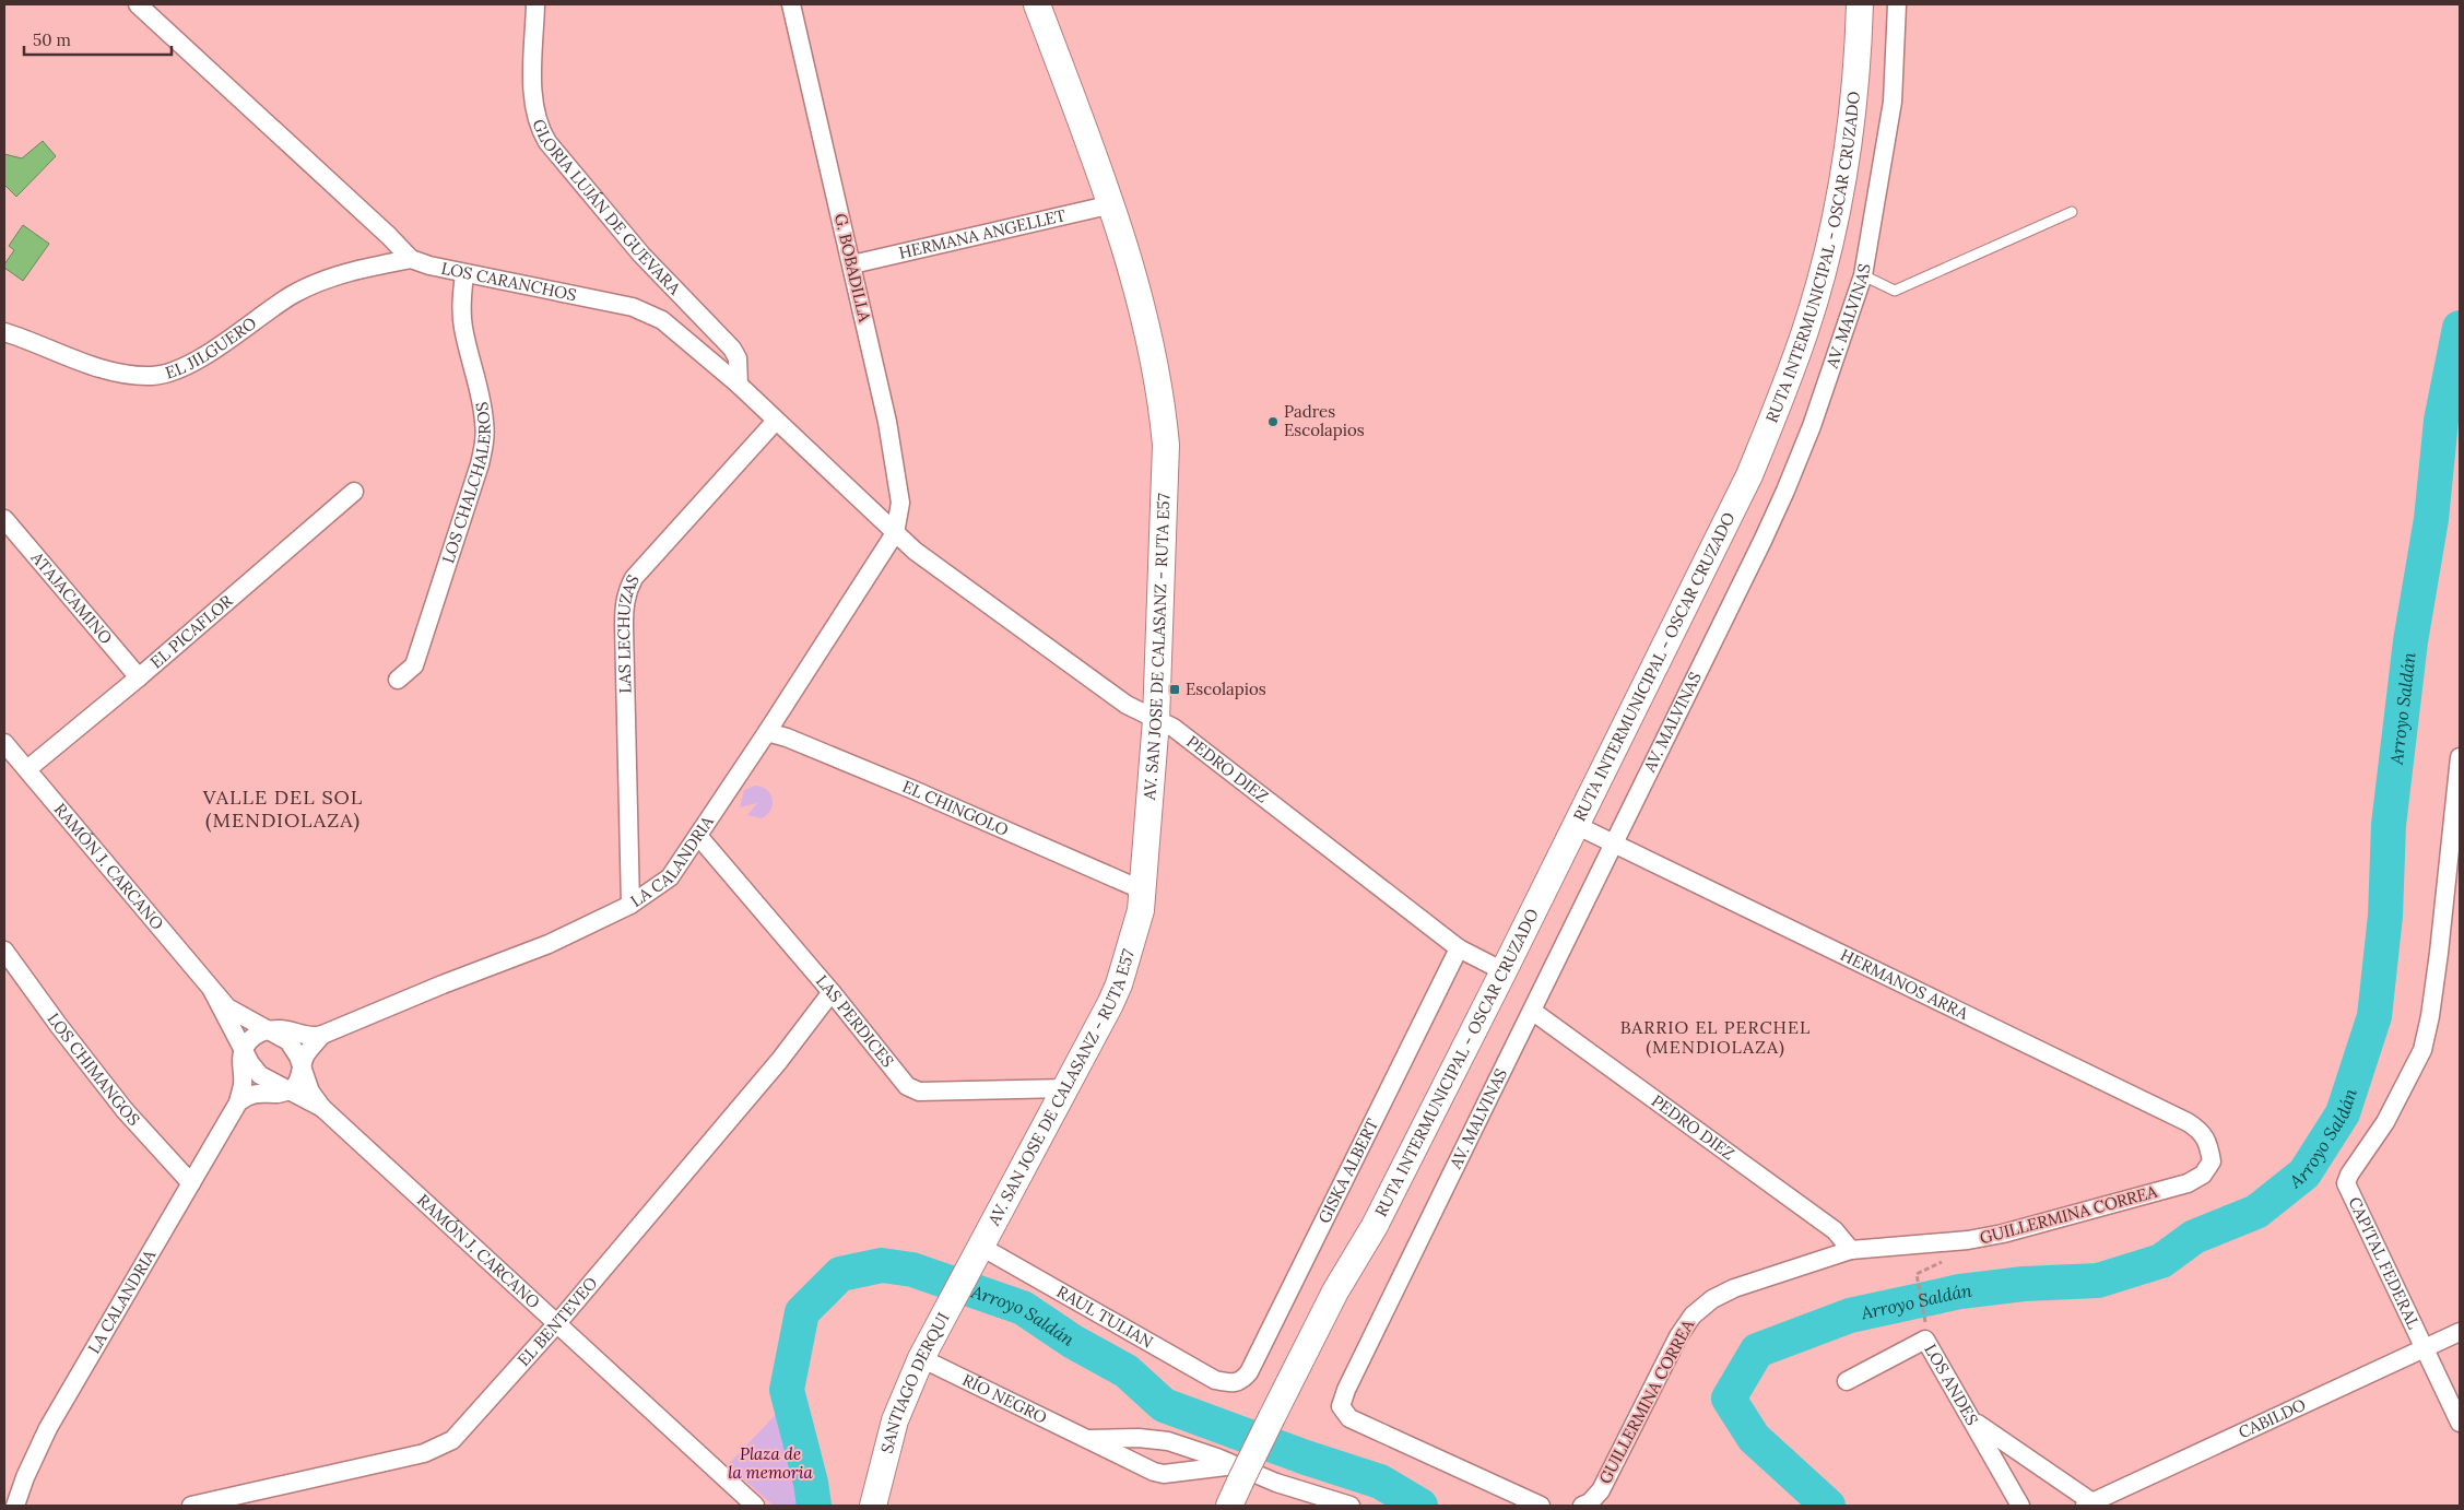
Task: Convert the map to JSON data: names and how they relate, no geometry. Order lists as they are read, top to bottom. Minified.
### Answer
{"streets":{"main road":["RUTA INTERMUNICIPAL - OSCAR CRUZADO","AV. SAN JOSE DE CALASANZ - RUTA E57","SANTIAGO DERQUI"],"street":["GLORIA LUJÁN DE GUEVARA","HERMANA ANGELLET","G. BOBADILLA","LOS CARANCHOS","AV. MALVINAS","EL JILGUERO","LOS CHALCHALEROS","ATAJACAMINO","EL PICAFLOR","LAS LECHUZAS","PEDRO DIEZ","EL CHINGOLO","LA CALANDRIA","RAMÓN J. CARCANO","HERMANOS ARRA","LAS PERDICES","LOS CHIMANGOS","GISKA ALBERT","GUILLERMINA CORREA","CAPITAL FEDERAL","RAUL TULIAN","EL BENTEVEO","LOS ANDES","RÍO NEGRO","CABILDO"]},"crossings":[["GLORIA LUJÁN DE GUEVARA","LOS CARANCHOS"],["HERMANA ANGELLET","G. BOBADILLA"],["HERMANA ANGELLET","AV. SAN JOSE DE CALASANZ - RUTA E57"],["RUTA INTERMUNICIPAL - OSCAR CRUZADO","PEDRO DIEZ"],["RUTA INTERMUNICIPAL - OSCAR CRUZADO","HERMANOS ARRA"],["RUTA INTERMUNICIPAL - OSCAR CRUZADO","RÍO NEGRO"],["G. BOBADILLA","LOS CARANCHOS"],["G. BOBADILLA","PEDRO DIEZ"],["G. BOBADILLA","LA CALANDRIA"],["LOS CARANCHOS","EL JILGUERO"],["LOS CARANCHOS","LOS CHALCHALEROS"],["LOS CARANCHOS","LAS LECHUZAS"],["LOS CARANCHOS","PEDRO DIEZ"],["LOS CARANCHOS","LA CALANDRIA"],["AV. MALVINAS","PEDRO DIEZ"],["AV. MALVINAS","HERMANOS ARRA"],["ATAJACAMINO","EL PICAFLOR"],["EL PICAFLOR","RAMÓN J. CARCANO"],["LAS LECHUZAS","LA CALANDRIA"],["AV. SAN JOSE DE CALASANZ - RUTA E57","PEDRO DIEZ"],["AV. SAN JOSE DE CALASANZ - RUTA E57","EL CHINGOLO"],["AV. SAN JOSE DE CALASANZ - RUTA E57","LAS PERDICES"],["AV. SAN JOSE DE CALASANZ - RUTA E57","RAUL TULIAN"],["AV. SAN JOSE DE CALASANZ - RUTA E57","SANTIAGO DERQUI"],["PEDRO DIEZ","LA CALANDRIA"],["PEDRO DIEZ","GISKA ALBERT"],["PEDRO DIEZ","GUILLERMINA CORREA"],["EL CHINGOLO","LA CALANDRIA"],["LA CALANDRIA","RAMÓN J. CARCANO"],["LA CALANDRIA","LAS PERDICES"],["LA CALANDRIA","LOS CHIMANGOS"],["RAMÓN J. CARCANO","EL BENTEVEO"],["HERMANOS ARRA","GUILLERMINA CORREA"],["LAS PERDICES","EL BENTEVEO"],["GISKA ALBERT","RAUL TULIAN"],["CAPITAL FEDERAL","CABILDO"],["RAUL TULIAN","SANTIAGO DERQUI"],["SANTIAGO DERQUI","RÍO NEGRO"]],"districts":["VALLE DEL SOL (MENDIOLAZA)","BARRIO EL PERCHEL (MENDIOLAZA)"],"water":["Arroyo Saldán"],"parks":["Plaza de la memoria"],"places":{"other":["Padres Escolapios"],"transit":["Escolapios"]},"scale_bar":"50 m"}
